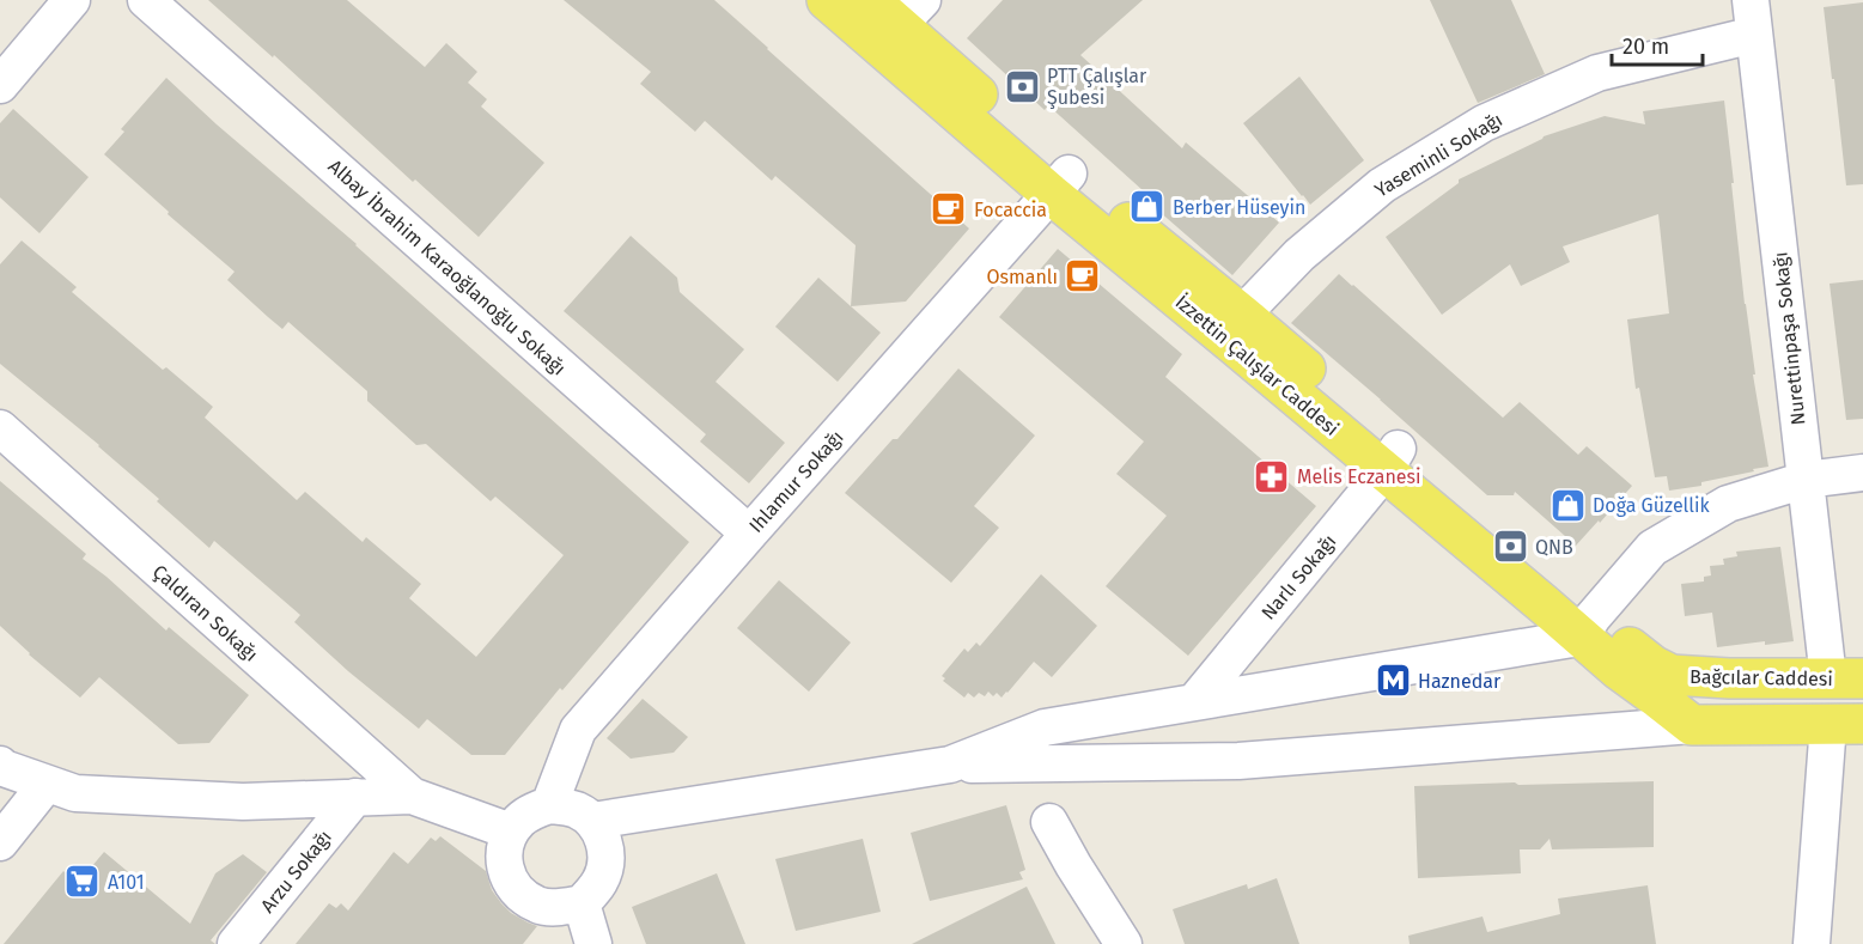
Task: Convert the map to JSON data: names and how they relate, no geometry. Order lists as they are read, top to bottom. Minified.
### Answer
{"streets":{"main road":["İzzettin Çalışlar Caddesi","Bağcılar Caddesi"],"street":["Yaseminli Sokağı","Albay İbrahim Karaoğlanoğlu Sokağı","Nurettinpaşa Sokağı","Ihlamur Sokağı","Narlı Sokağı","Çaldıran Sokağı","Arzu Sokağı"]},"crossings":[["Yaseminli Sokağı","Nurettinpaşa Sokağı"],["Yaseminli Sokağı","İzzettin Çalışlar Caddesi"],["Albay İbrahim Karaoğlanoğlu Sokağı","Ihlamur Sokağı"],["Nurettinpaşa Sokağı","Bağcılar Caddesi"],["İzzettin Çalışlar Caddesi","Ihlamur Sokağı"],["İzzettin Çalışlar Caddesi","Narlı Sokağı"],["İzzettin Çalışlar Caddesi","Bağcılar Caddesi"]],"places":{"bank":["PTT Çalışlar Şubesi","QNB"],"shop":["Berber Hüseyin","Doğa Güzellik"],"cafe":["Focaccia","Osmanlı"],"pharmacy":["Melis Eczanesi"],"metro station":["Haznedar"],"supermarket":["A101"]},"scale_bar":"20 m"}
